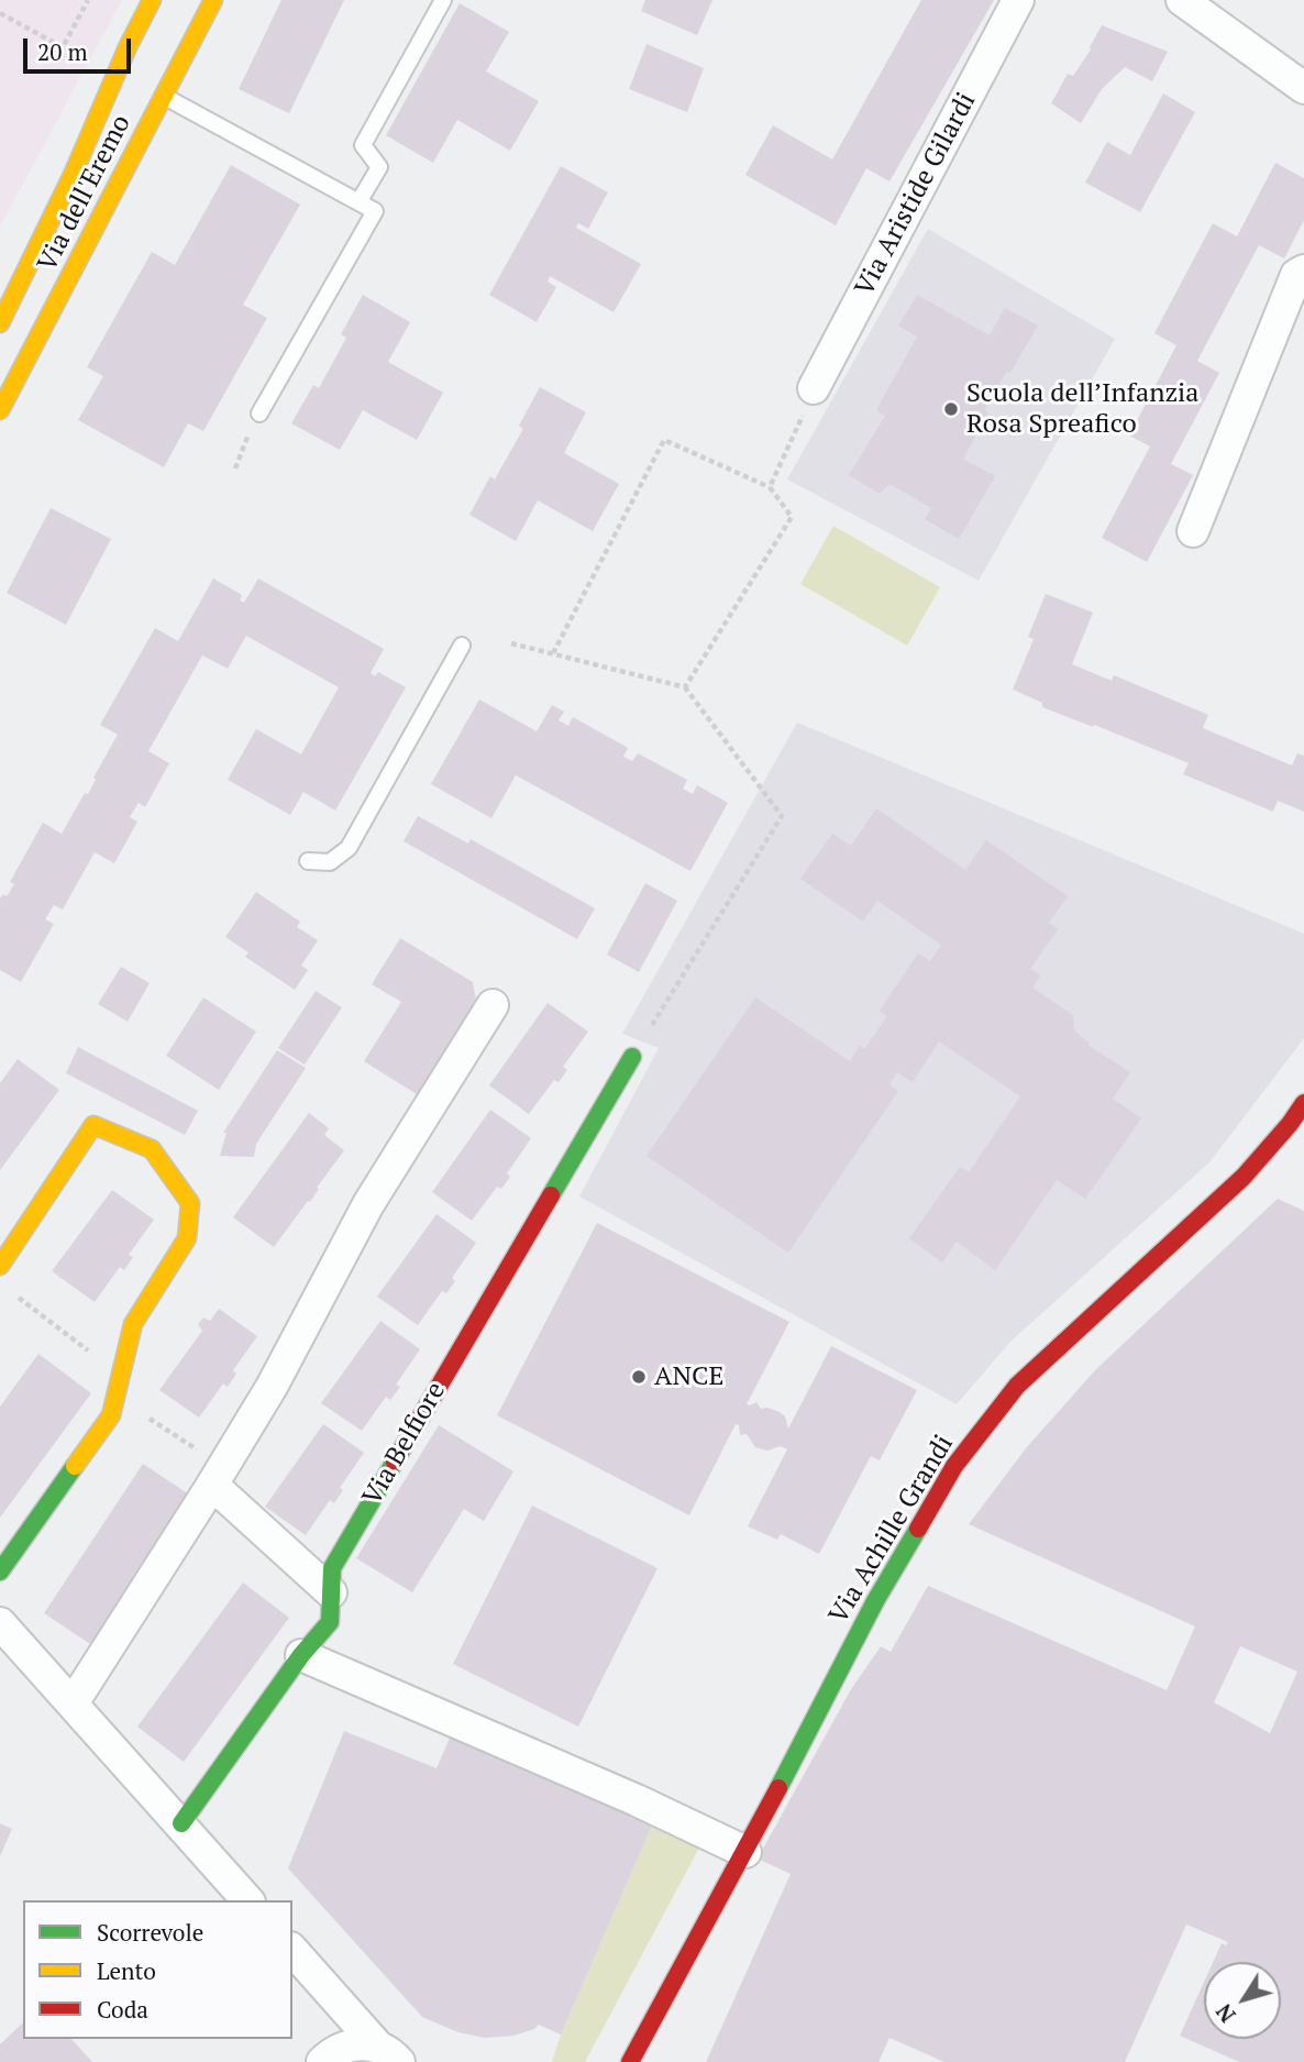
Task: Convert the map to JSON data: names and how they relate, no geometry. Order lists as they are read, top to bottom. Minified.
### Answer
{"streets":{"street":["Via dell'Eremo","Via Aristide Gilardi","Via Belfiore","Via Achille Grandi"]},"places":["Scuola dell’Infanzia Rosa Spreafico","ANCE"],"legend":["Scorrevole","Lento","Coda"],"scale_bar":"20 m","north":"bottom left"}
